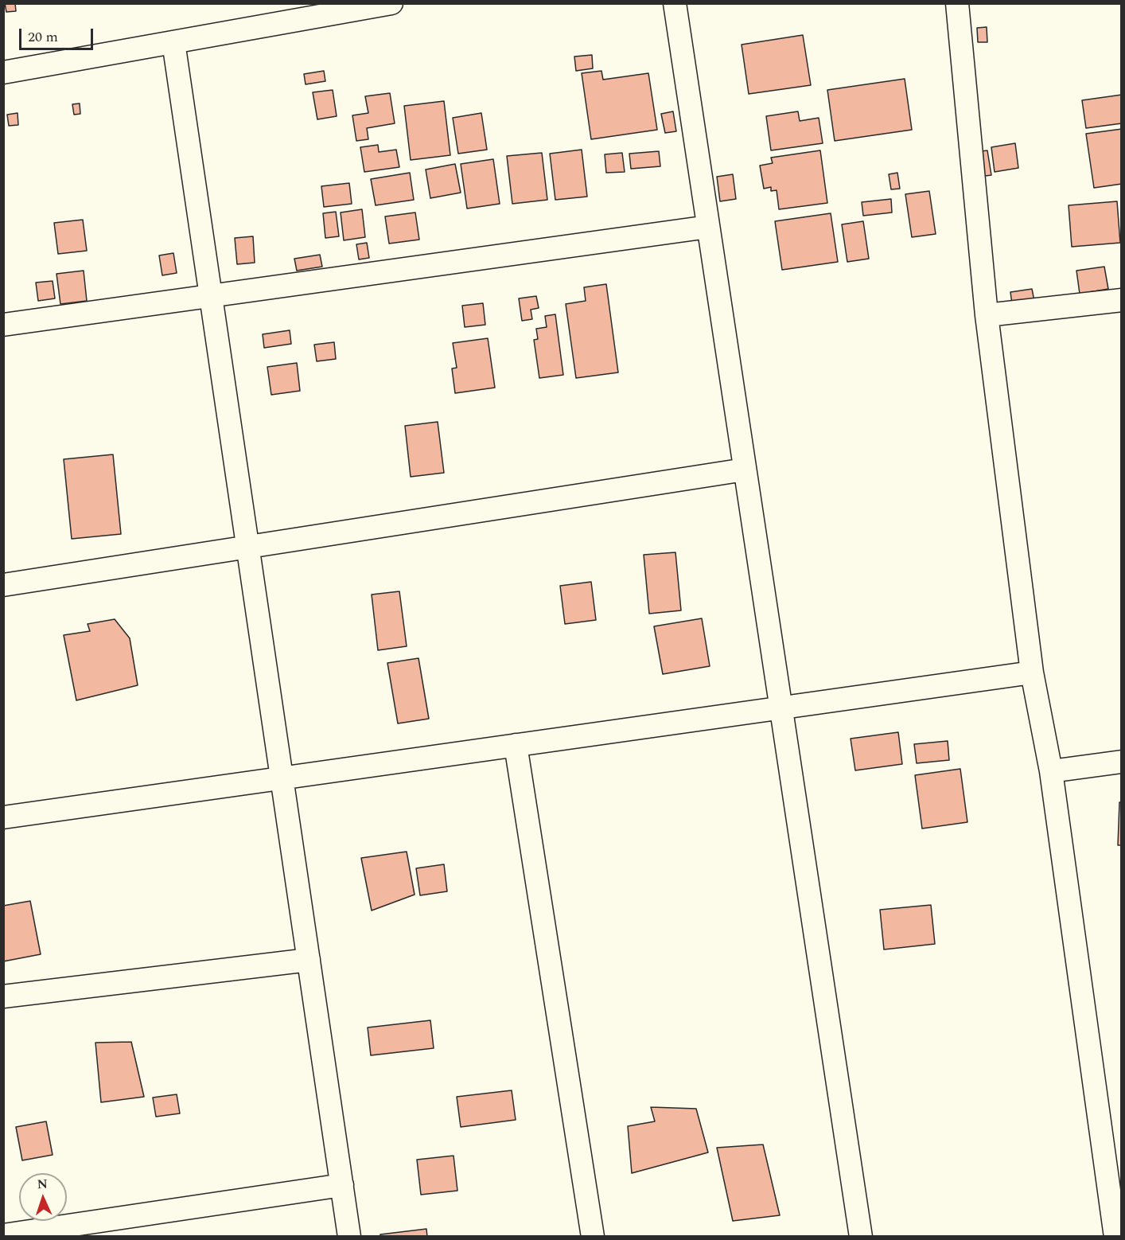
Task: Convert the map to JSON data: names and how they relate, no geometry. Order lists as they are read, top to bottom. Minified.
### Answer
{"scale_bar":"20 m","north":"top"}
